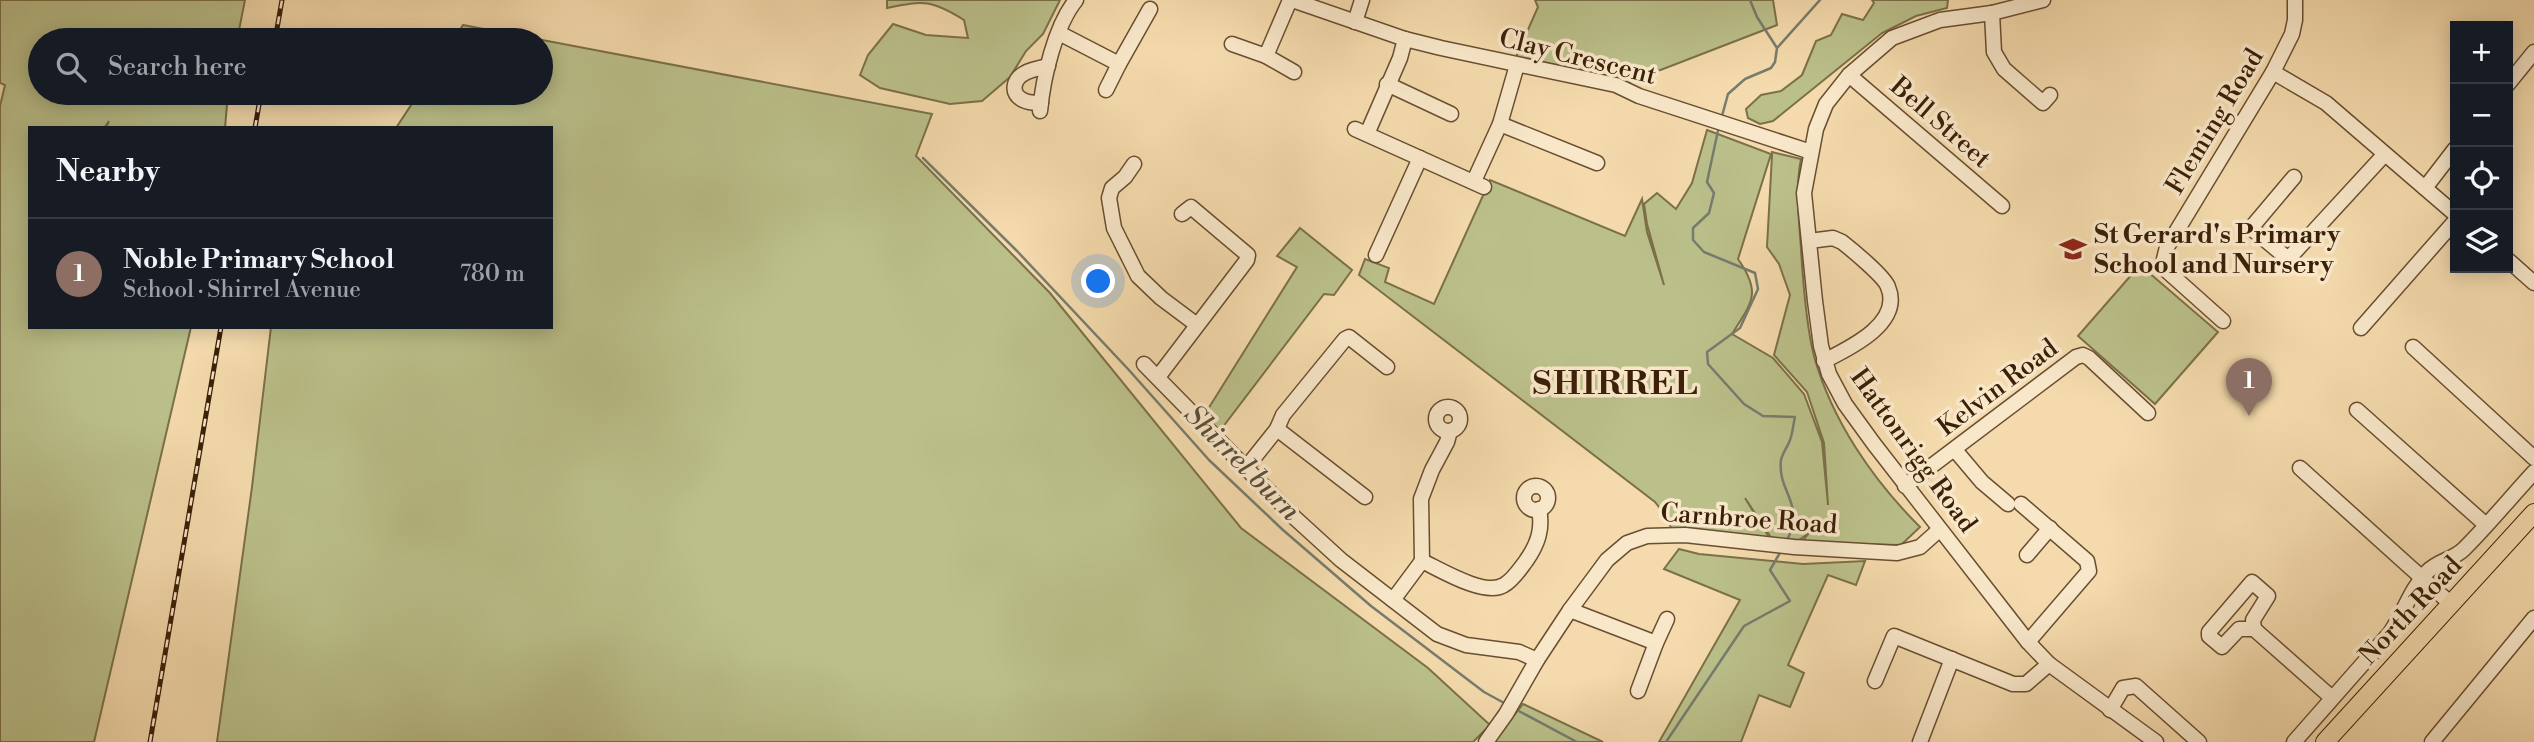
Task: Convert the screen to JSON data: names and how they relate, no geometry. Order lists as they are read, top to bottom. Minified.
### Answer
{"streets":{"main road":["North Road"],"street":["Clay Crescent","Fleming Road","Bell Street","Kelvin Road","Hattonrigg Road","Carnbroe Road"]},"crossings":[["Clay Crescent","Hattonrigg Road"],["Bell Street","Hattonrigg Road"],["Kelvin Road","Hattonrigg Road"],["Hattonrigg Road","Carnbroe Road"]],"districts":["SHIRREL"],"water":["Shirrel burn"],"places":{"school or university":["St Gerard's Primary School and Nursery"]},"page":{"map_buttons":["+","−"],"search":"Search here","heading":"Nearby","list":[{"mark":"1","name":"Noble Primary School","note":"School · Shirrel Avenue","value":"780 m"}],"pins":"1"}}
